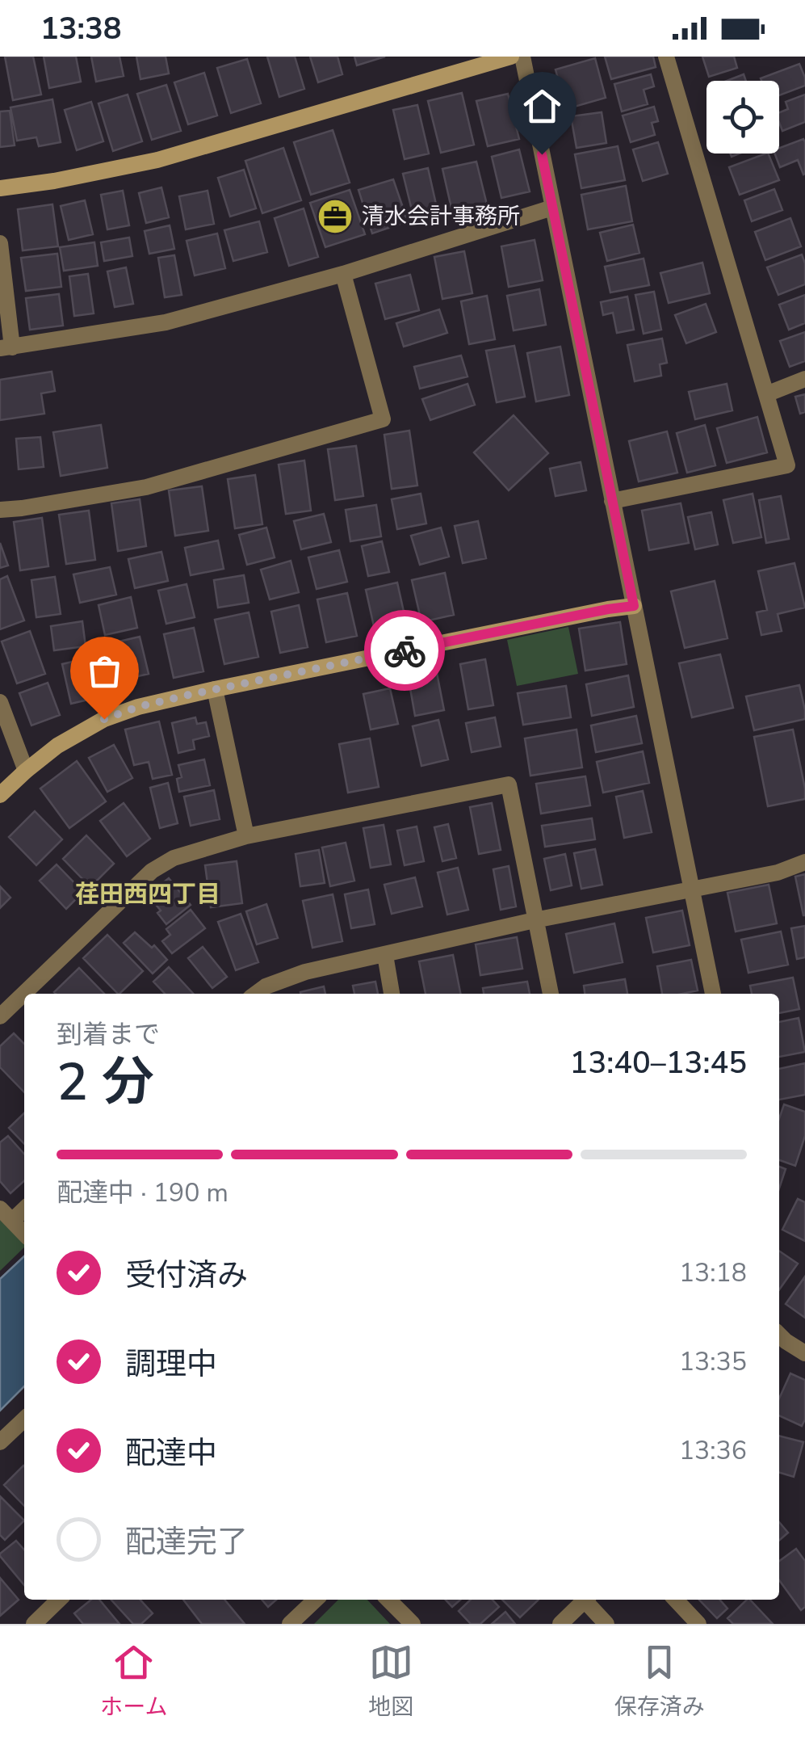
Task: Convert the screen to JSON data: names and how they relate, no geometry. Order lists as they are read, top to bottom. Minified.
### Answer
{"districts":["荏田西四丁目"],"places":{"office":["清水会計事務所"]},"page":{"status":"13:38","heading":["2 分","到着まで","13:40–13:45"],"bar":"配達中 · 190 m","list":[["受付済み","13:18"],["調理中","13:35"],["配達中","13:36"],"配達完了"],"tabs":["ホーム","地図","保存済み"]}}
